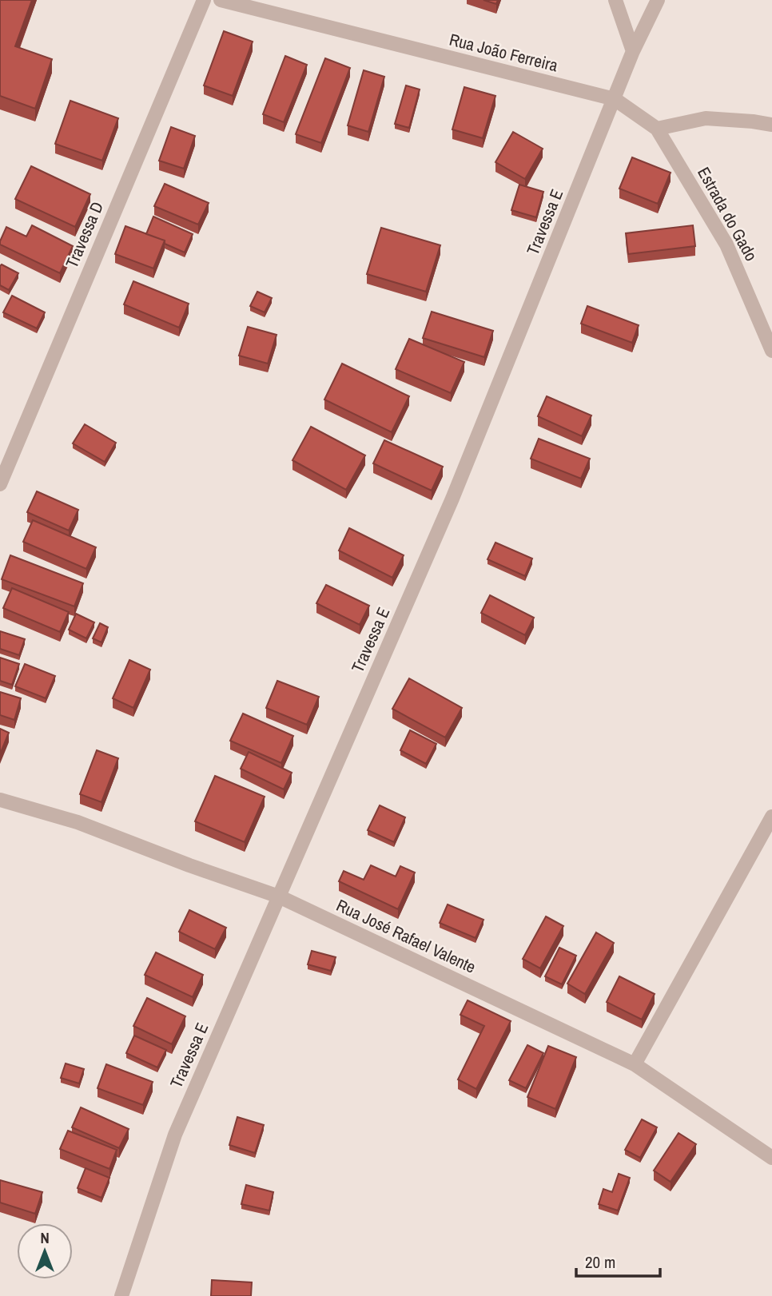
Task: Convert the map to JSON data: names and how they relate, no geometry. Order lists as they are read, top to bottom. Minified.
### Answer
{"streets":{"street":["Rua João Ferreira","Estrada do Gado","Travessa E","Travessa D","Rua José Rafael Valente"]},"crossings":[["Rua João Ferreira","Estrada do Gado"],["Rua João Ferreira","Travessa E"],["Travessa E","Rua José Rafael Valente"]],"scale_bar":"20 m","north":"top"}
